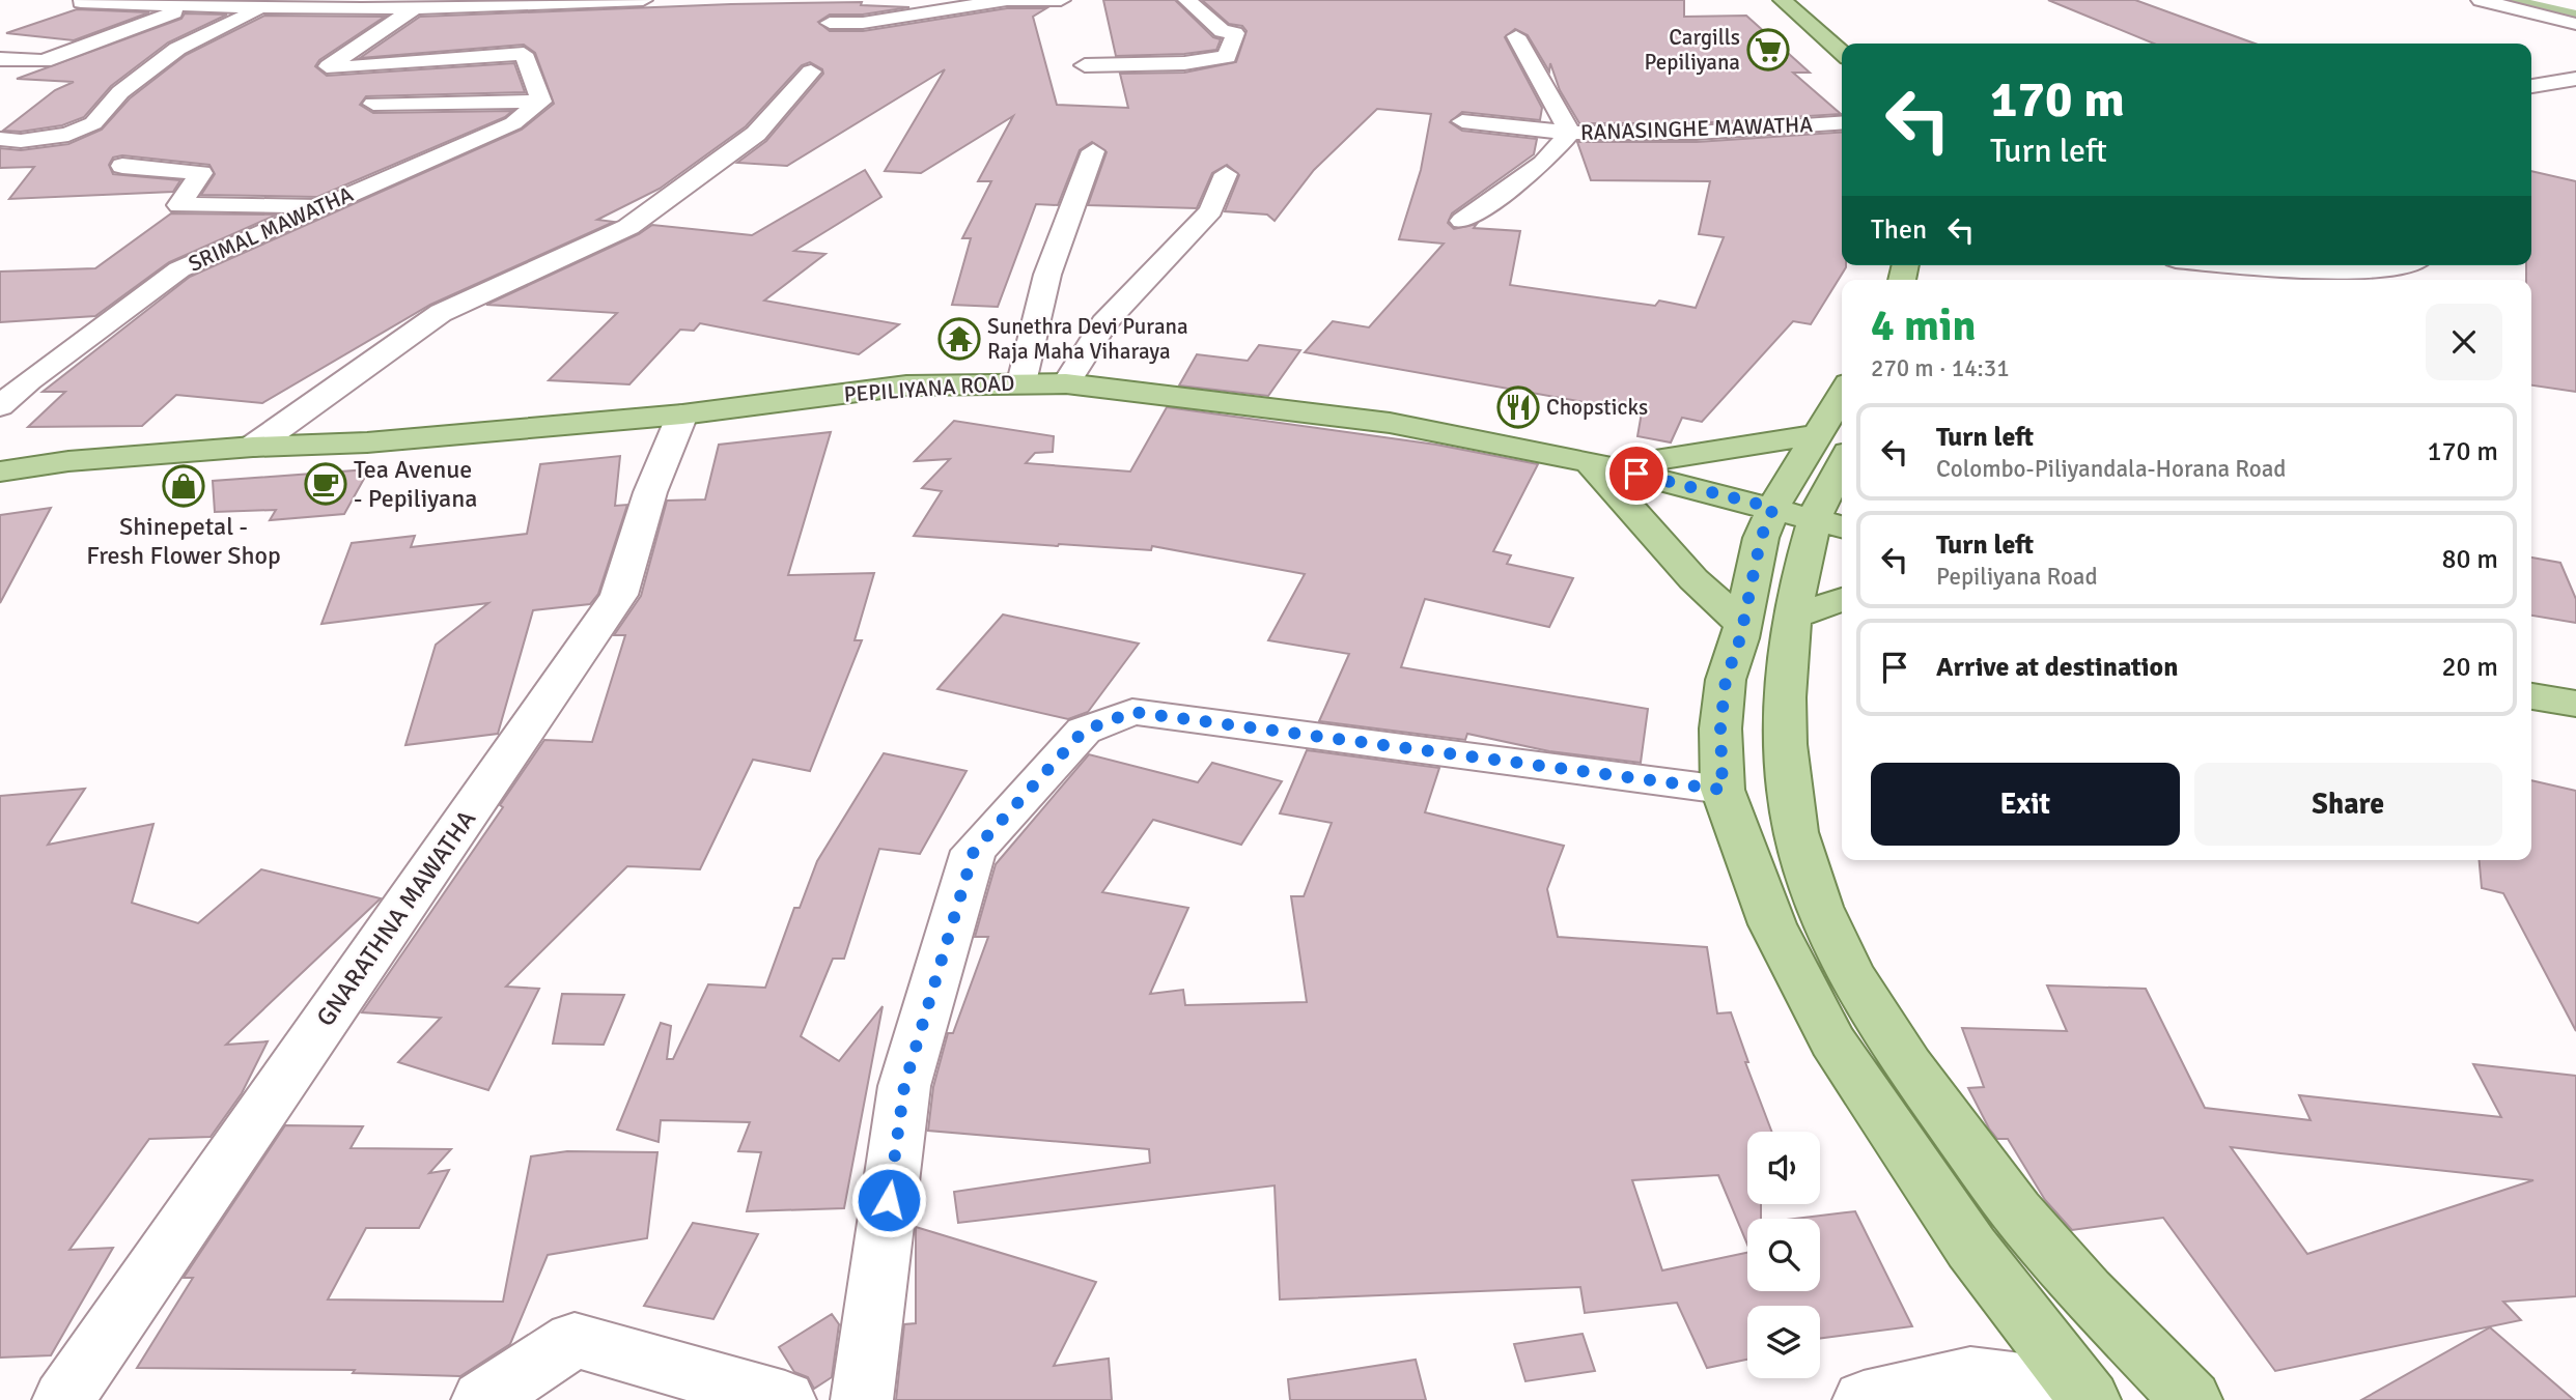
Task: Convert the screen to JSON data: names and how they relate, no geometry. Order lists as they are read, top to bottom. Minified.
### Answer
{"streets":{"main road":["PEPILIYANA ROAD"],"street":["RANASINGHE MAWATHA","SRIMAL MAWATHA","GNARATHNA MAWATHA"]},"crossings":[["PEPILIYANA ROAD","GNARATHNA MAWATHA"]],"places":{"supermarket":["Cargills Pepiliyana"],"temple":["Sunethra Devi Purana Raja Maha Viharaya"],"restaurant":["Chopsticks"],"cafe":["Tea Avenue - Pepiliyana"],"shop":["Shinepetal - Fresh Flower Shop"]},"page":{"turn":["170 m","Turn left"],"then":"Then","heading":["4 min","270 m · 14:31"],"list":[{"name":"Turn left","note":"Colombo-Piliyandala-Horana Road","value":"170 m"},{"name":"Turn left","note":"Pepiliyana Road","value":"80 m"},{"name":"Arrive at destination","value":"20 m"}],"buttons":["Exit","Share"]}}
